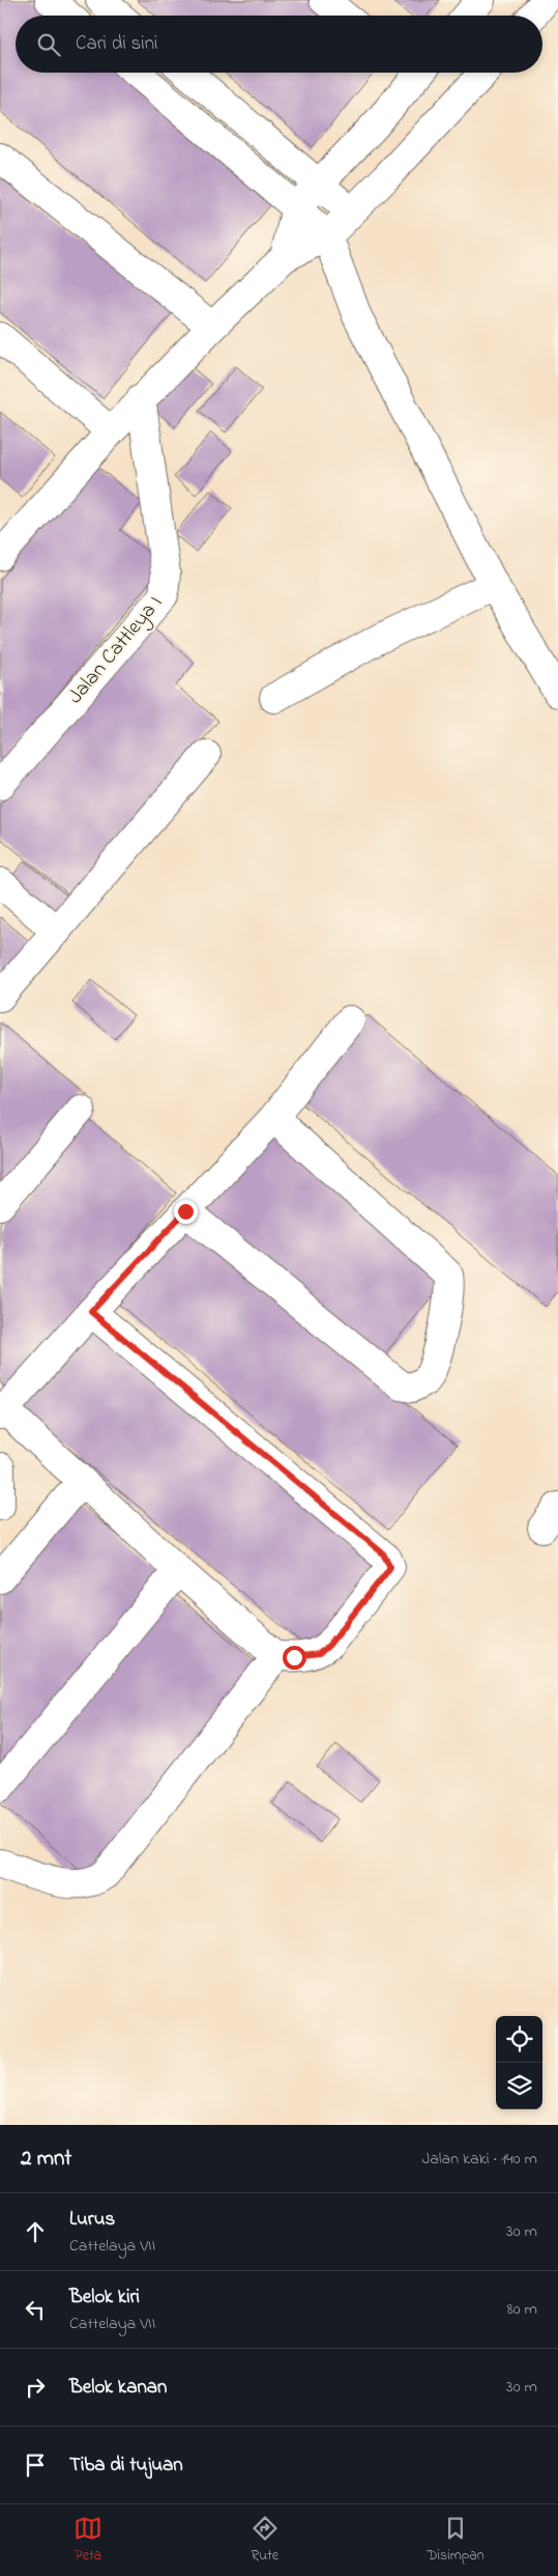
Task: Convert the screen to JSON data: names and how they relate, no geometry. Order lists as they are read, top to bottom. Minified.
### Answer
{"streets":{"street":["Jalan Cattleya I"]},"page":{"search":"Cari di sini","heading":["2 mnt","Jalan kaki · 140 m"],"list":[["Lurus","Cattelaya VII","30 m"],["Belok kiri","Cattelaya VII","80 m"],["Belok kanan","30 m"],"Tiba di tujuan"],"nav":["Peta","Rute","Disimpan"]}}
